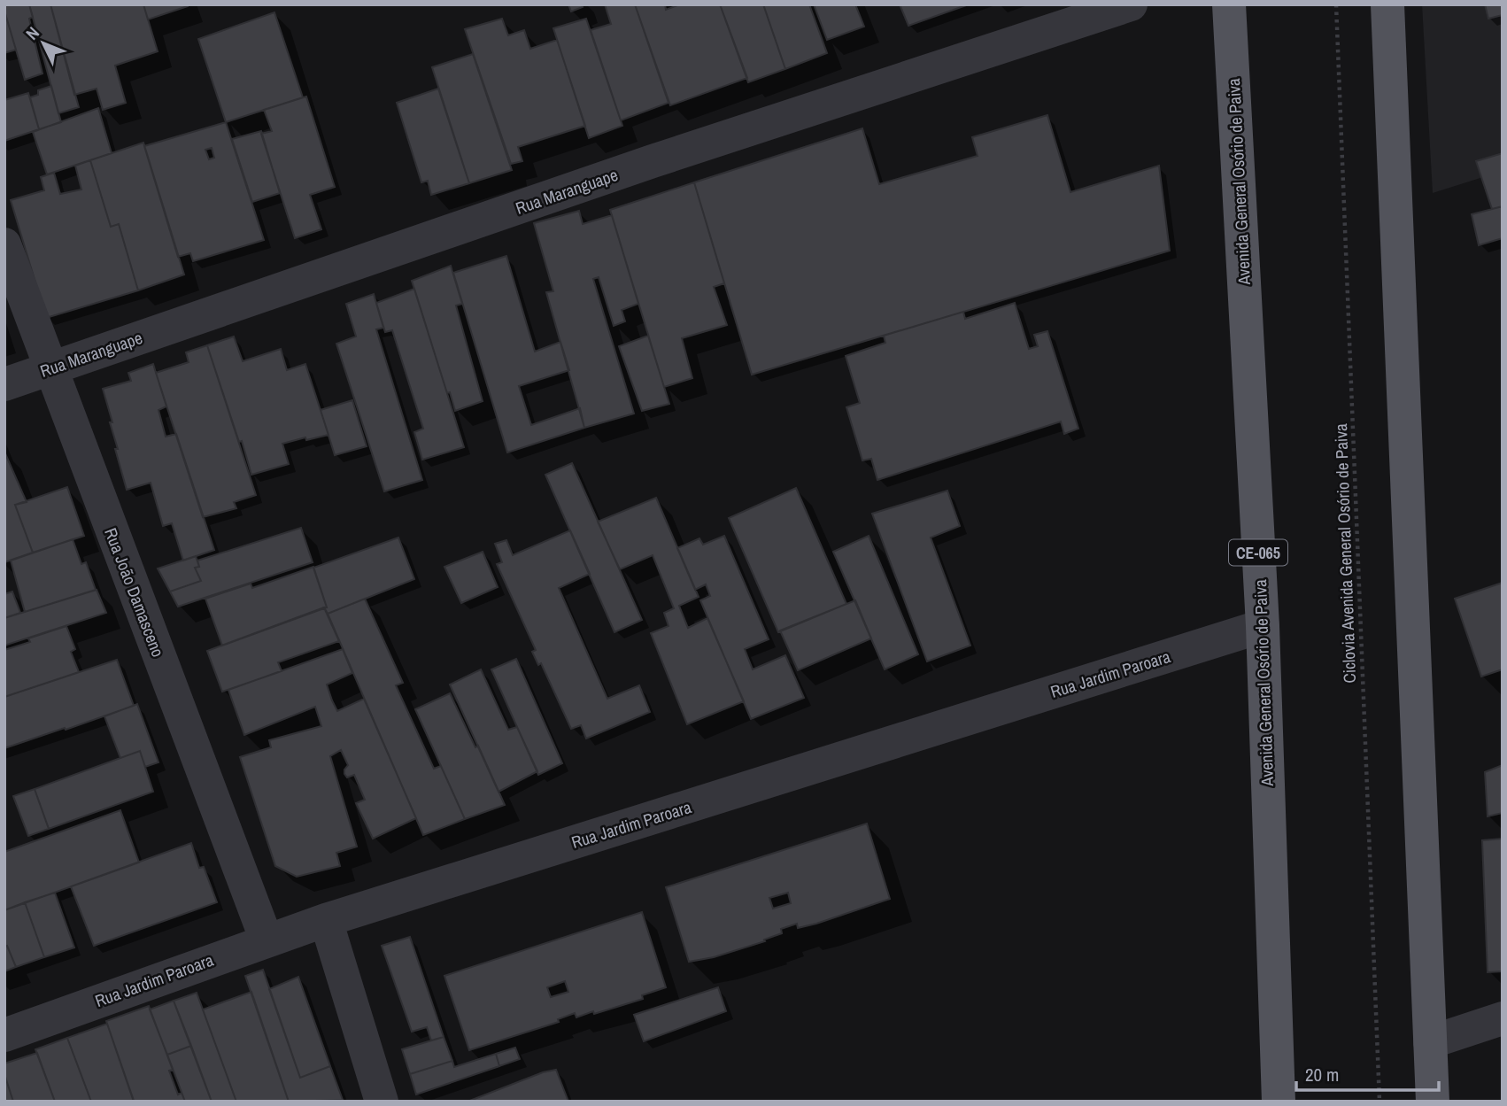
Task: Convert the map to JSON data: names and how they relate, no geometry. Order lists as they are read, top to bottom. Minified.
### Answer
{"streets":{"main road":["Avenida General Osório de Paiva","CE-065"],"street":["Rua Maranguape","Rua João Damasceno","Rua Jardim Paroara"],"path":["Ciclovia Avenida General Osório de Paiva"]},"crossings":[["Avenida General Osório de Paiva","Rua Jardim Paroara"],["Rua Maranguape","Rua João Damasceno"],["Rua João Damasceno","Rua Jardim Paroara"]],"scale_bar":"20 m","north":"top left"}
